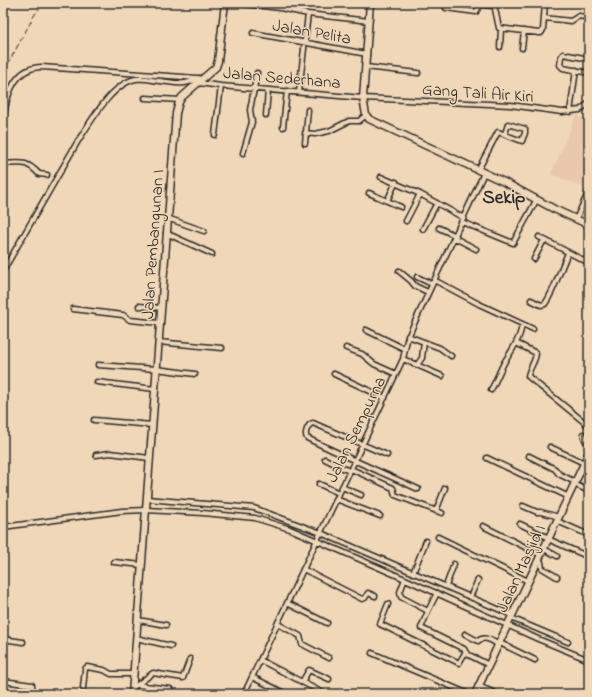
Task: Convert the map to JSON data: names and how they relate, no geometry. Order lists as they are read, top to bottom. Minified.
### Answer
{"streets":{"main road":["Jalan Pembangunan I","Jalan Masjid I"],"street":["Jalan Pelita","Jalan Sederhana","Gang Tali Air Kiri","Jalan Sempurna"]},"crossings":[["Jalan Sederhana","Gang Tali Air Kiri"]],"districts":["Sekip"]}
